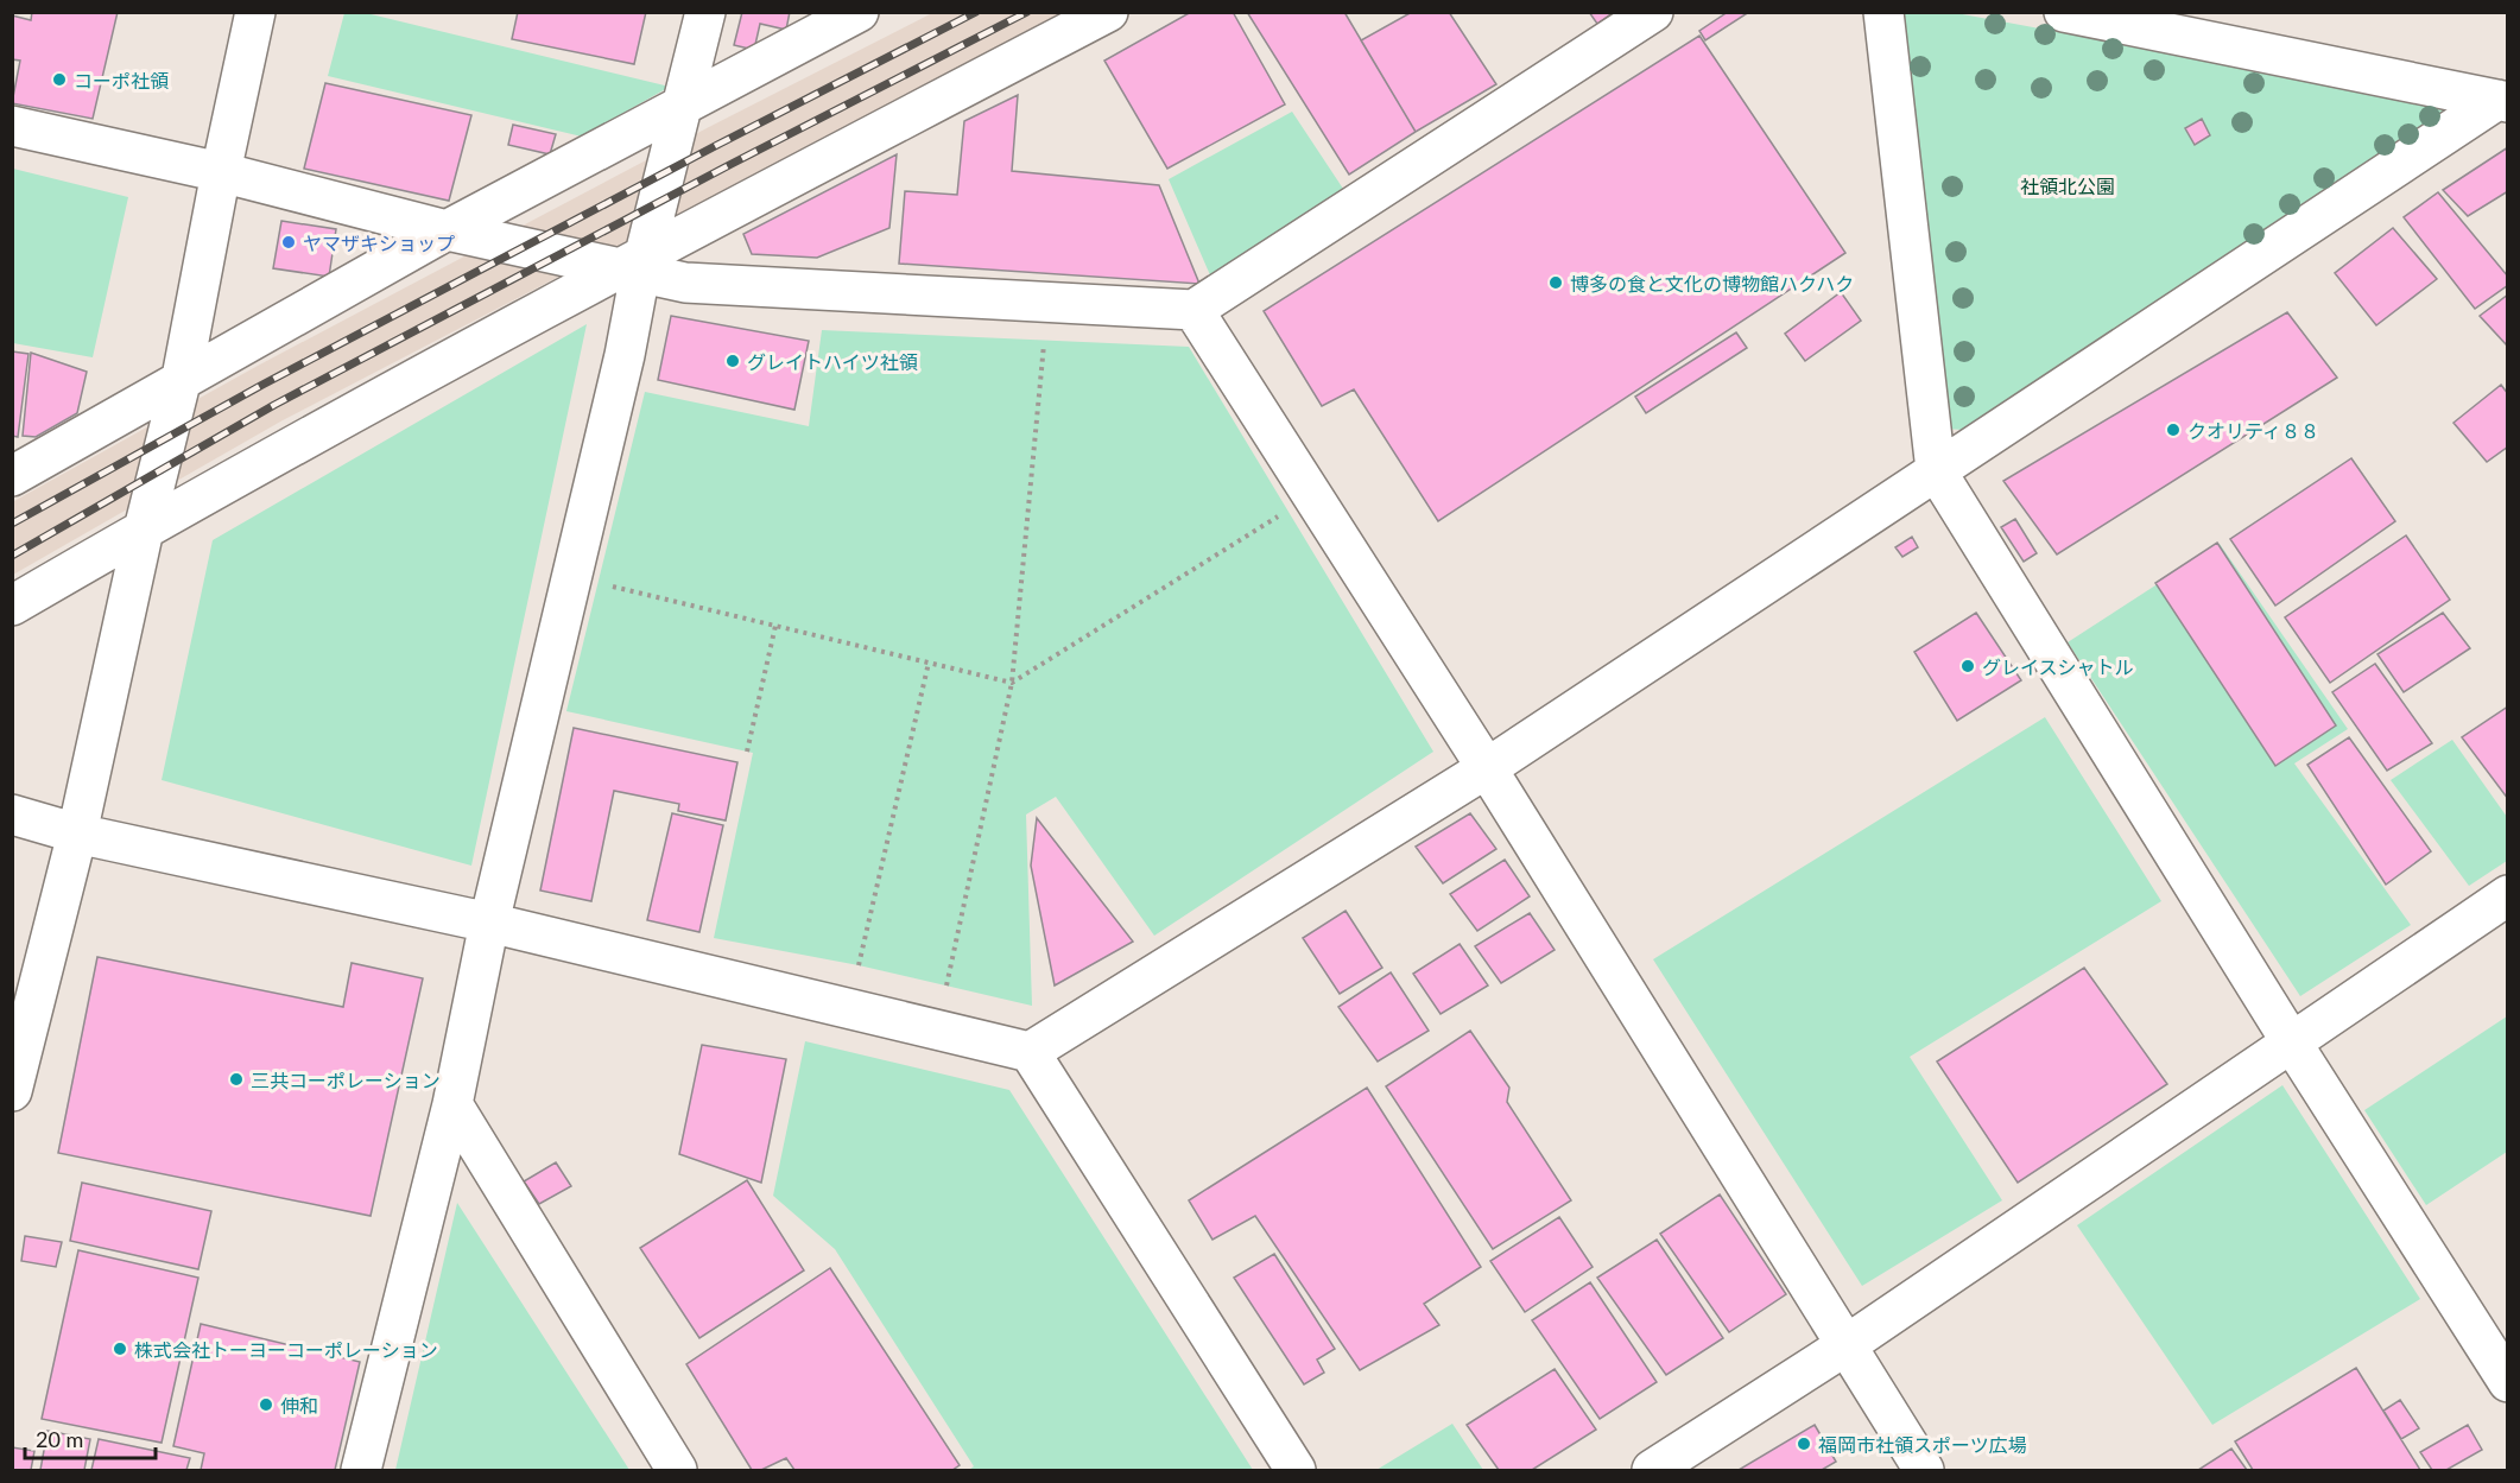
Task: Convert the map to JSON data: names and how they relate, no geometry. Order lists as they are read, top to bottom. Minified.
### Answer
{"parks":["社領北公園"],"places":["コーポ社領","ヤマザキショップ","博多の食と文化の博物館ハクハク","グレイトハイツ社領","クオリティ８８","グレイスシャトル","三共コーポレーション","株式会社トーヨーコーポレーション","伸和","福岡市社領スポーツ広場"],"scale_bar":"20 m"}
